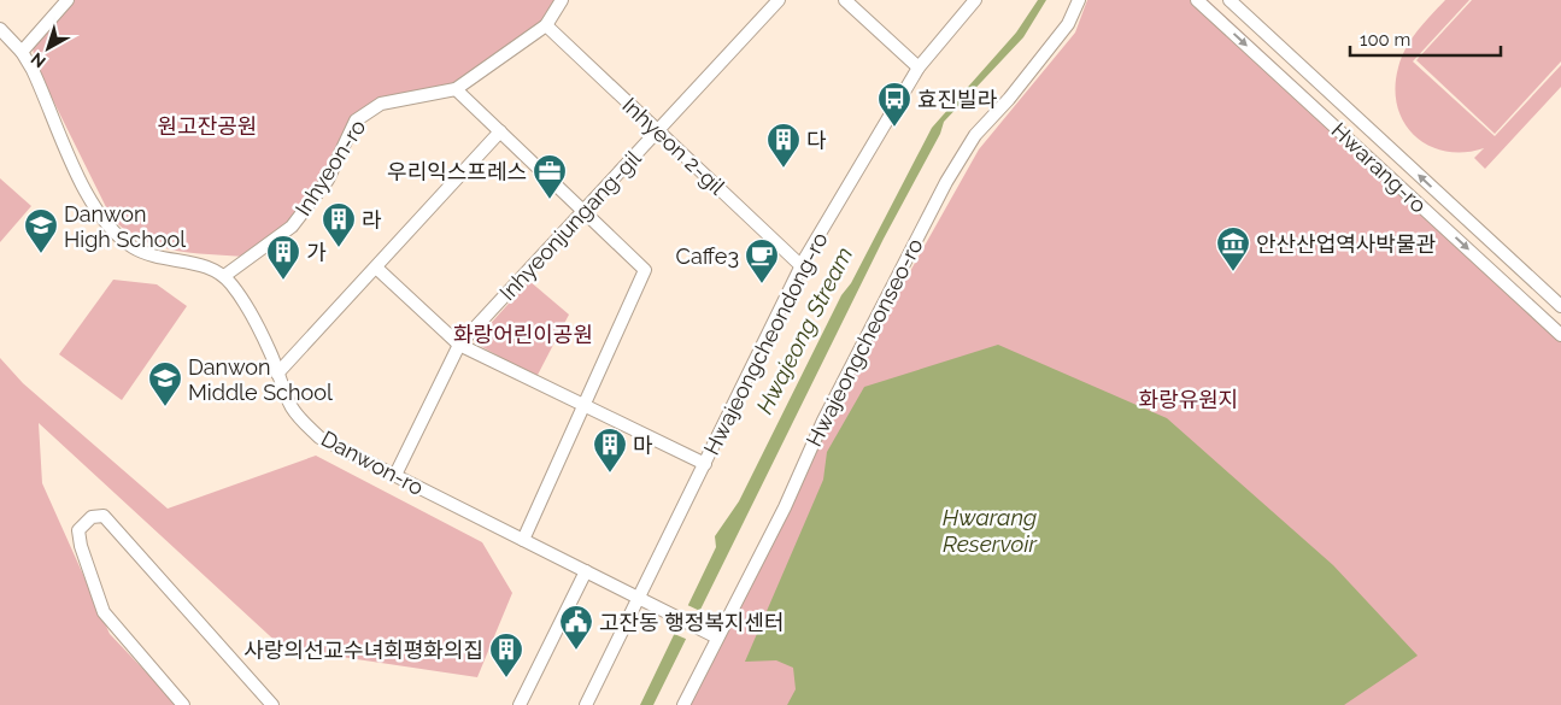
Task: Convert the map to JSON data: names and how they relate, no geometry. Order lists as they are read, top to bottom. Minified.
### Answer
{"streets":{"street":["Inhyeon 2-gil","Inhyeon-ro","Hwarang-ro","Inhyeonjungang-gil","Hwajeongcheonseo-ro","Hwajeongcheondong-ro","Danwon-ro"]},"crossings":[["Inhyeon 2-gil","Inhyeon-ro"],["Inhyeon 2-gil","Inhyeonjungang-gil"],["Inhyeon 2-gil","Hwajeongcheondong-ro"],["Inhyeon-ro","Danwon-ro"],["Inhyeonjungang-gil","Danwon-ro"],["Hwajeongcheonseo-ro","Danwon-ro"],["Hwajeongcheondong-ro","Danwon-ro"]],"water":["Hwajeong Stream","Hwarang Reservoir"],"parks":["원고잔공원","화랑어린이공원","화랑유원지"],"places":{"bus stop":["효진빌라"],"building":["다","라","가","마","사랑의선교수녀회평화의집"],"office":["우리익스프레스"],"school or university":["Danwon High School","Danwon Middle School"],"museum":["안산산업역사박물관"],"cafe":["Caffe3"],"public building":["고잔동 행정복지센터"]},"scale_bar":"100 m","north":"bottom left"}
